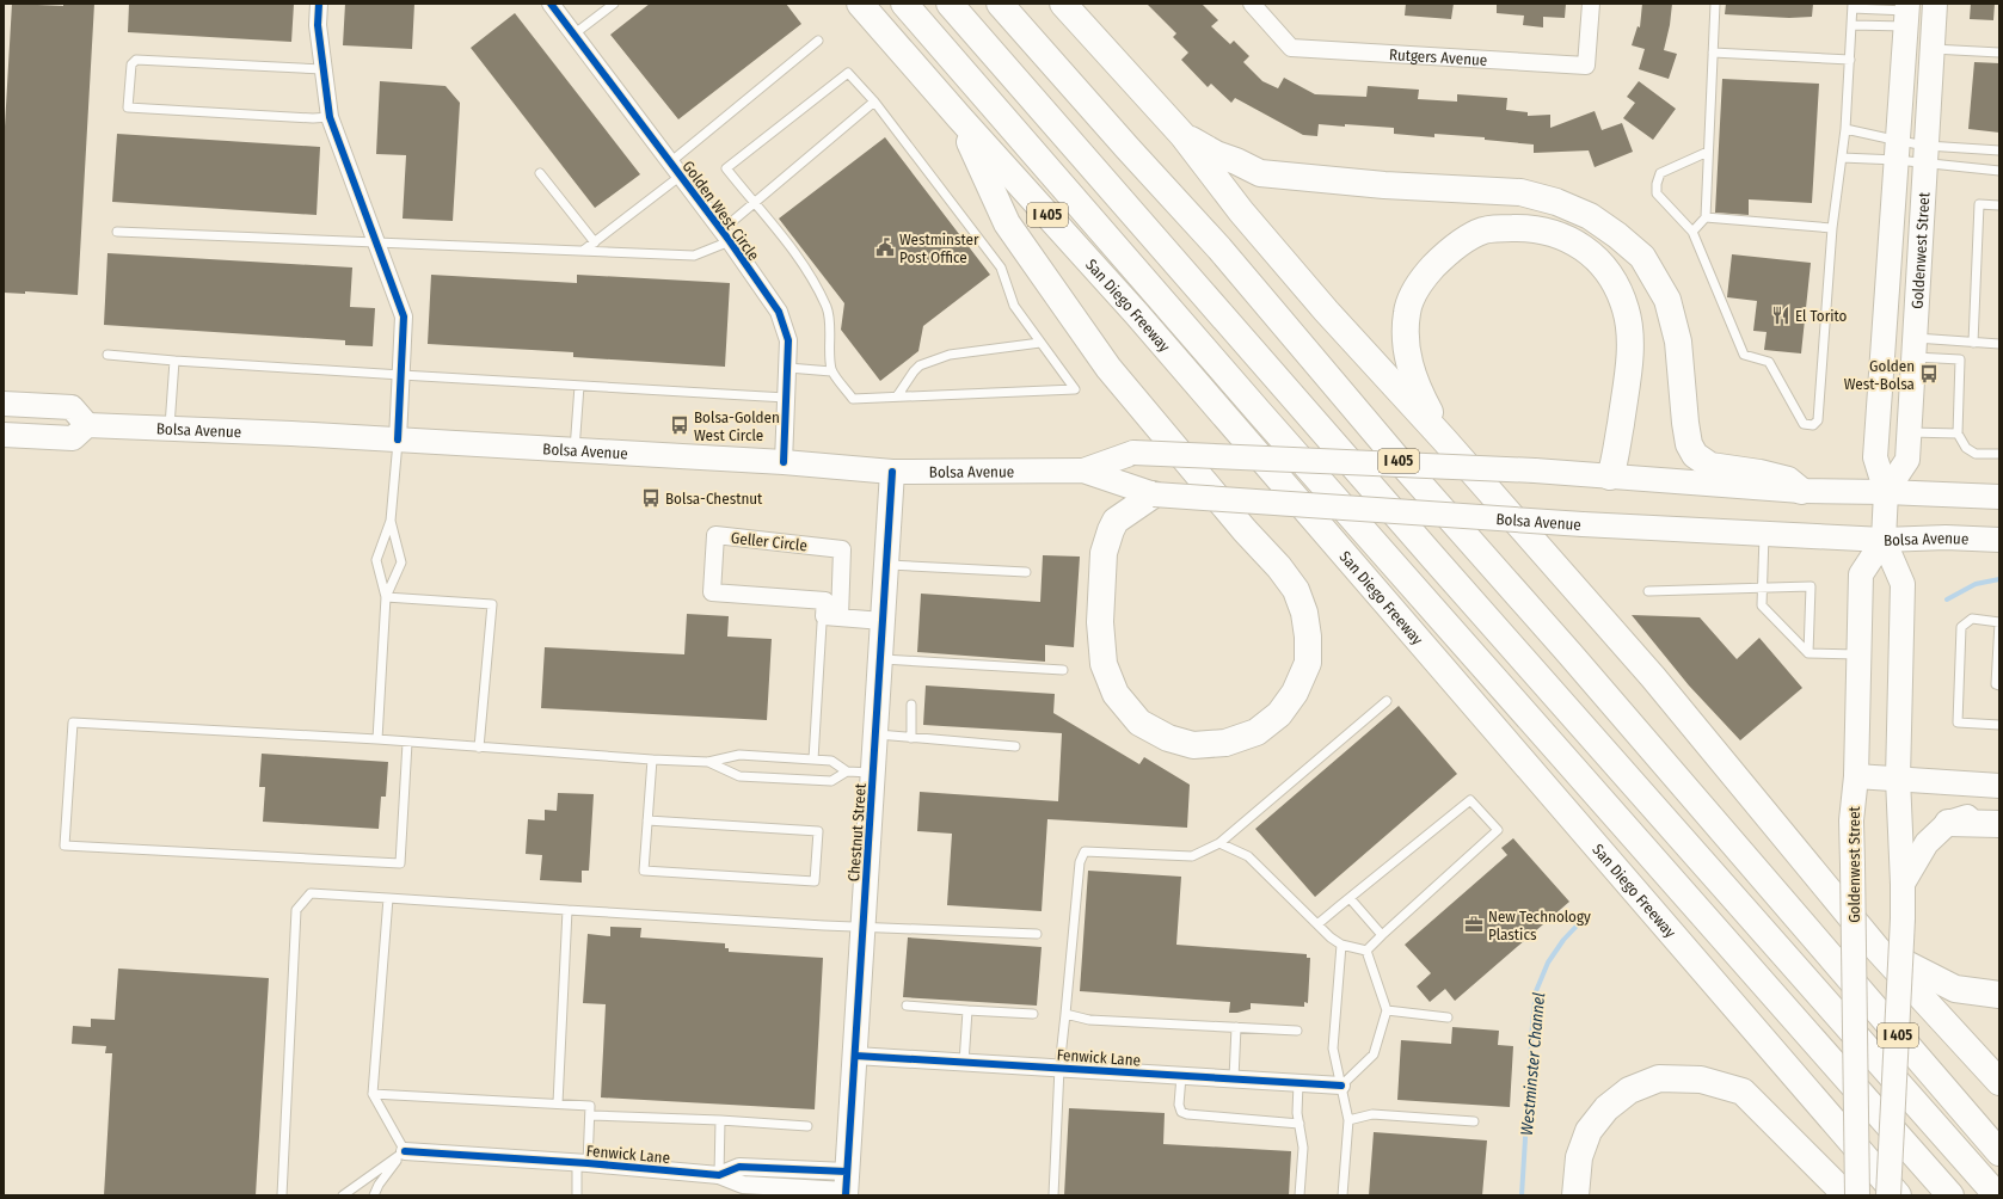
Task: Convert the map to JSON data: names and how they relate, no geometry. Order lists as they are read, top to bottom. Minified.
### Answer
{"streets":{"highway":["I 405","San Diego Freeway"],"main road":["Goldenwest Street","Bolsa Avenue","Chestnut Street"],"street":["Rutgers Avenue","Golden West Circle","Geller Circle","Fenwick Lane"]},"crossings":[["Golden West Circle","Bolsa Avenue"],["Goldenwest Street","Bolsa Avenue"],["Bolsa Avenue","Chestnut Street"],["Chestnut Street","Fenwick Lane"]],"water":["Westminster Channel"],"places":{"public building":["Westminster Post Office"],"restaurant":["El Torito"],"bus stop":["Golden West-Bolsa","Bolsa-Golden West Circle","Bolsa-Chestnut"],"office":["New Technology Plastics"]}}
